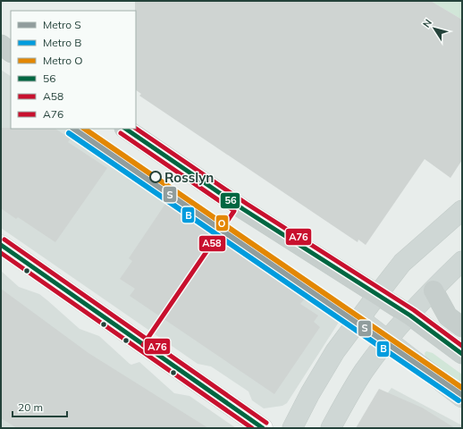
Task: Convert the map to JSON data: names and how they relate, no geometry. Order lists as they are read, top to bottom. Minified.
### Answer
{"places":["Rosslyn"],"lines":["transit line A76","metro line S","metro line O","transit line 56","metro line B","transit line A58"],"legend":["Metro S","Metro B","Metro O","56","A58","A76"],"scale_bar":"20 m","north":"top left"}
